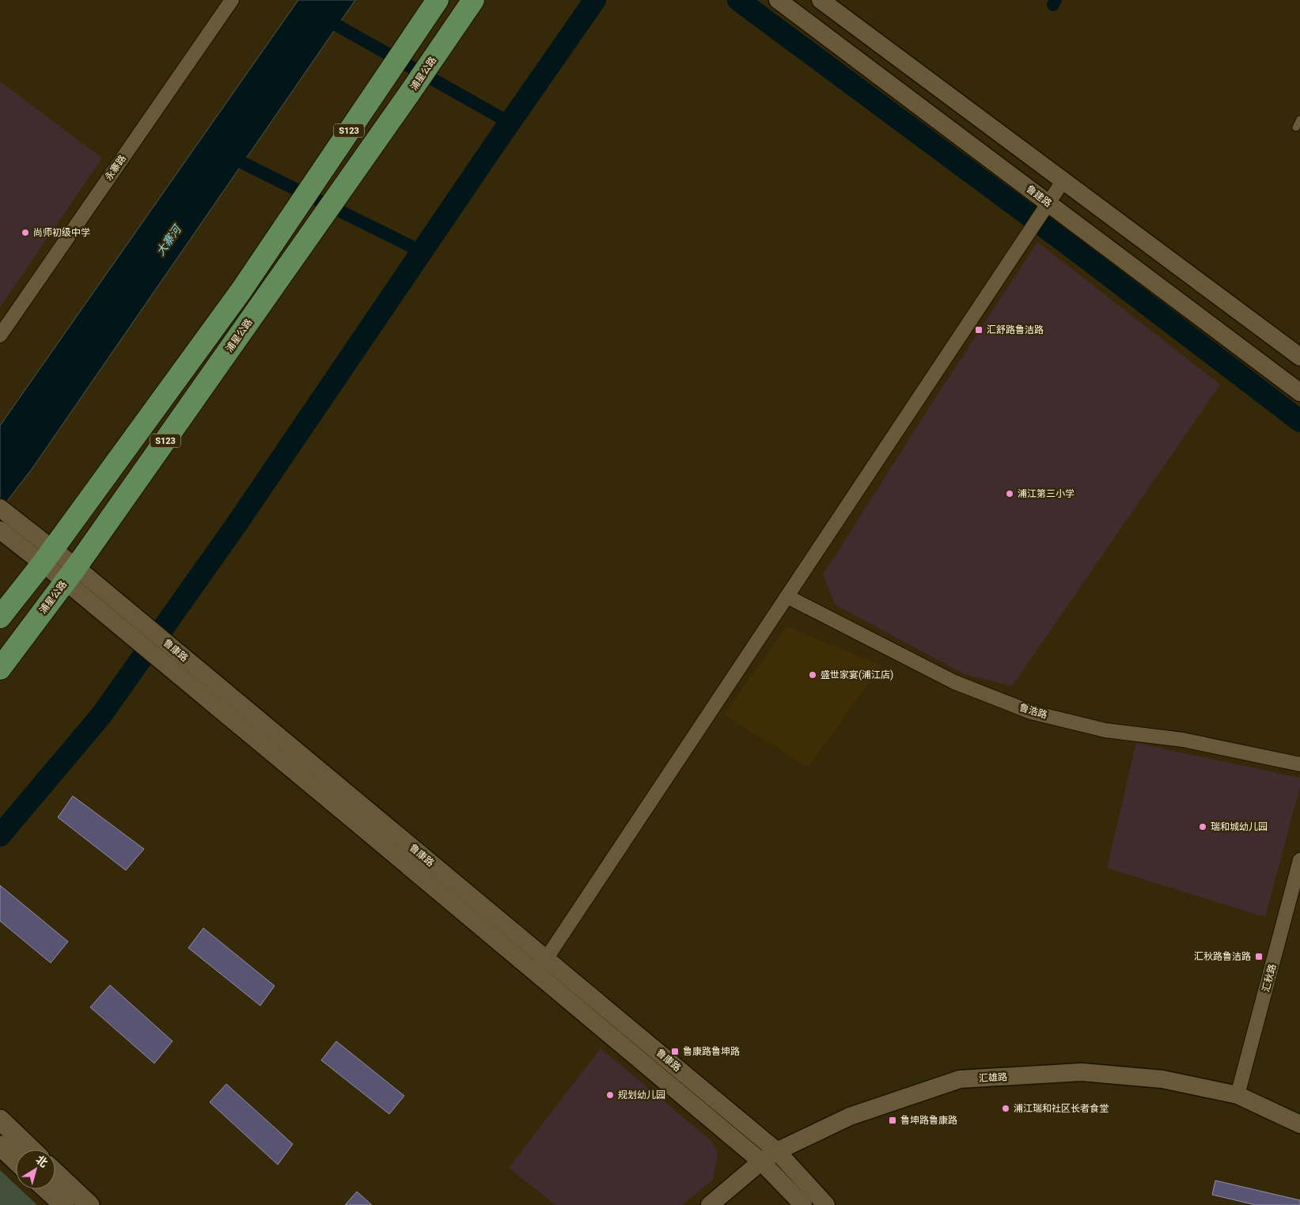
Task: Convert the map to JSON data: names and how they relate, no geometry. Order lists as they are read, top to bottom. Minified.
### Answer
{"streets":{"main road":["浦星公路","S123"],"street":["永寨路","鲁建路","鲁康路","鲁浩路","汇秋路","汇雄路"]},"crossings":[["浦星公路","鲁康路"],["S123","鲁康路"],["鲁康路","汇雄路"],["汇秋路","汇雄路"]],"water":["大寨河"],"places":{"other":["尚师初级中学","浦江第三小学","盛世家宴(浦江店)","瑞和城幼儿园","规划幼儿园","浦江瑞和社区长者食堂"],"transit":["汇舒路鲁洁路","汇秋路鲁洁路","鲁康路鲁坤路","鲁坤路鲁康路"]},"north":"top right"}
